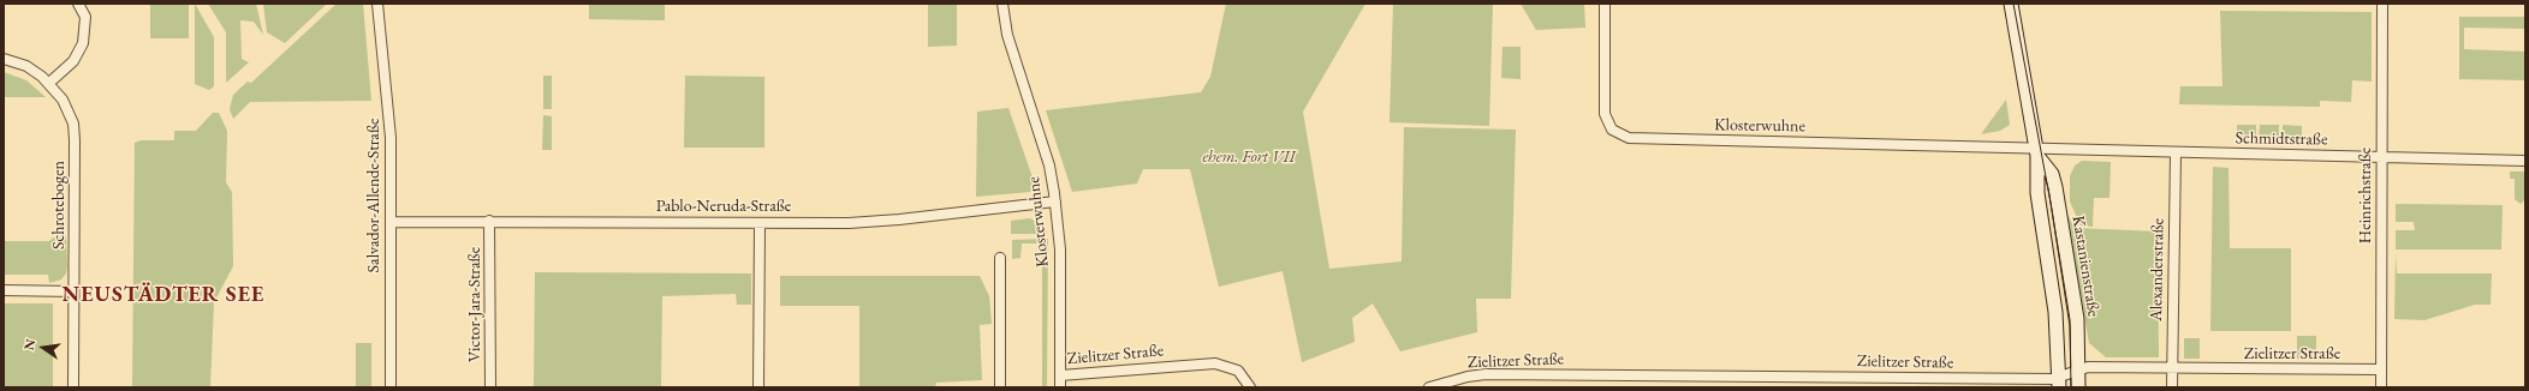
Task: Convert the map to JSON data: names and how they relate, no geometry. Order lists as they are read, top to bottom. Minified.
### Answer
{"streets":{"main road":["Kastanienstraße"],"street":["Klosterwuhne","Schmidtstraße","Salvador-Allende-Straße","Heinrichstraße","Schrotebogen","Pablo-Neruda-Straße","Alexanderstraße","Victor-Jara-Straße","Zielitzer Straße"]},"crossings":[["Klosterwuhne","Schmidtstraße"],["Klosterwuhne","Pablo-Neruda-Straße"],["Klosterwuhne","Kastanienstraße"],["Klosterwuhne","Zielitzer Straße"],["Schmidtstraße","Heinrichstraße"],["Schmidtstraße","Kastanienstraße"],["Schmidtstraße","Alexanderstraße"],["Salvador-Allende-Straße","Pablo-Neruda-Straße"],["Heinrichstraße","Zielitzer Straße"],["Pablo-Neruda-Straße","Victor-Jara-Straße"],["Kastanienstraße","Zielitzer Straße"],["Alexanderstraße","Zielitzer Straße"]],"districts":["NEUSTÄDTER SEE"],"parks":["ehem. Fort VII"],"north":"left"}
